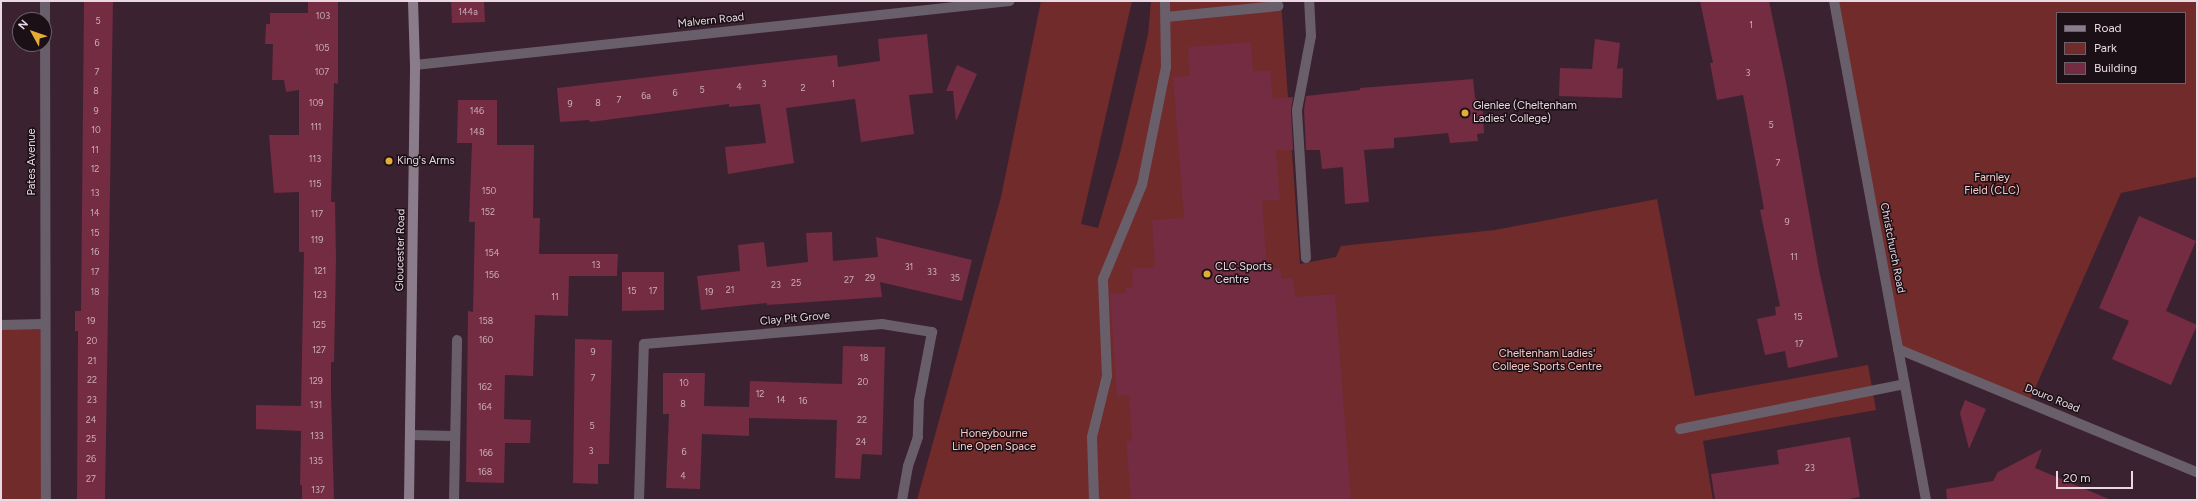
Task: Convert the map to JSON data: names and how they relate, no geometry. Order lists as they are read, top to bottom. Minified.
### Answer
{"streets":{"main road":["Gloucester Road"],"street":["Malvern Road","Pates Avenue","Christchurch Road","Clay Pit Grove","Douro Road"]},"crossings":[["Malvern Road","Gloucester Road"],["Christchurch Road","Douro Road"]],"parks":["Farnley Field (CLC)","Cheltenham Ladies' College Sports Centre","Honeybourne Line Open Space"],"places":["Glenlee (Cheltenham Ladies' College)","King's Arms","CLC Sports Centre"],"house_numbers":["144a","103","5","1","6","105","7","107","3","3","1","4","2","5","8","6","6a","7","109","8","9","9","146","5","111","10","148","11","113","7","12","115","150","13","152","14","117","9","15","119","16","154","11","13","31","121","17","33","156","29","35","27","25","23","21","15","17","18","19","123","11","15","19","158","125","160","20","17","127","9","18","21","7","22","129","20","10","162","12","23","14","16","8","131","164","24","22","5","133","25","24","3","6","166","26","135","23","168","4","27","137"],"legend":["Road","Park","Building"],"scale_bar":"20 m","north":"top left"}
